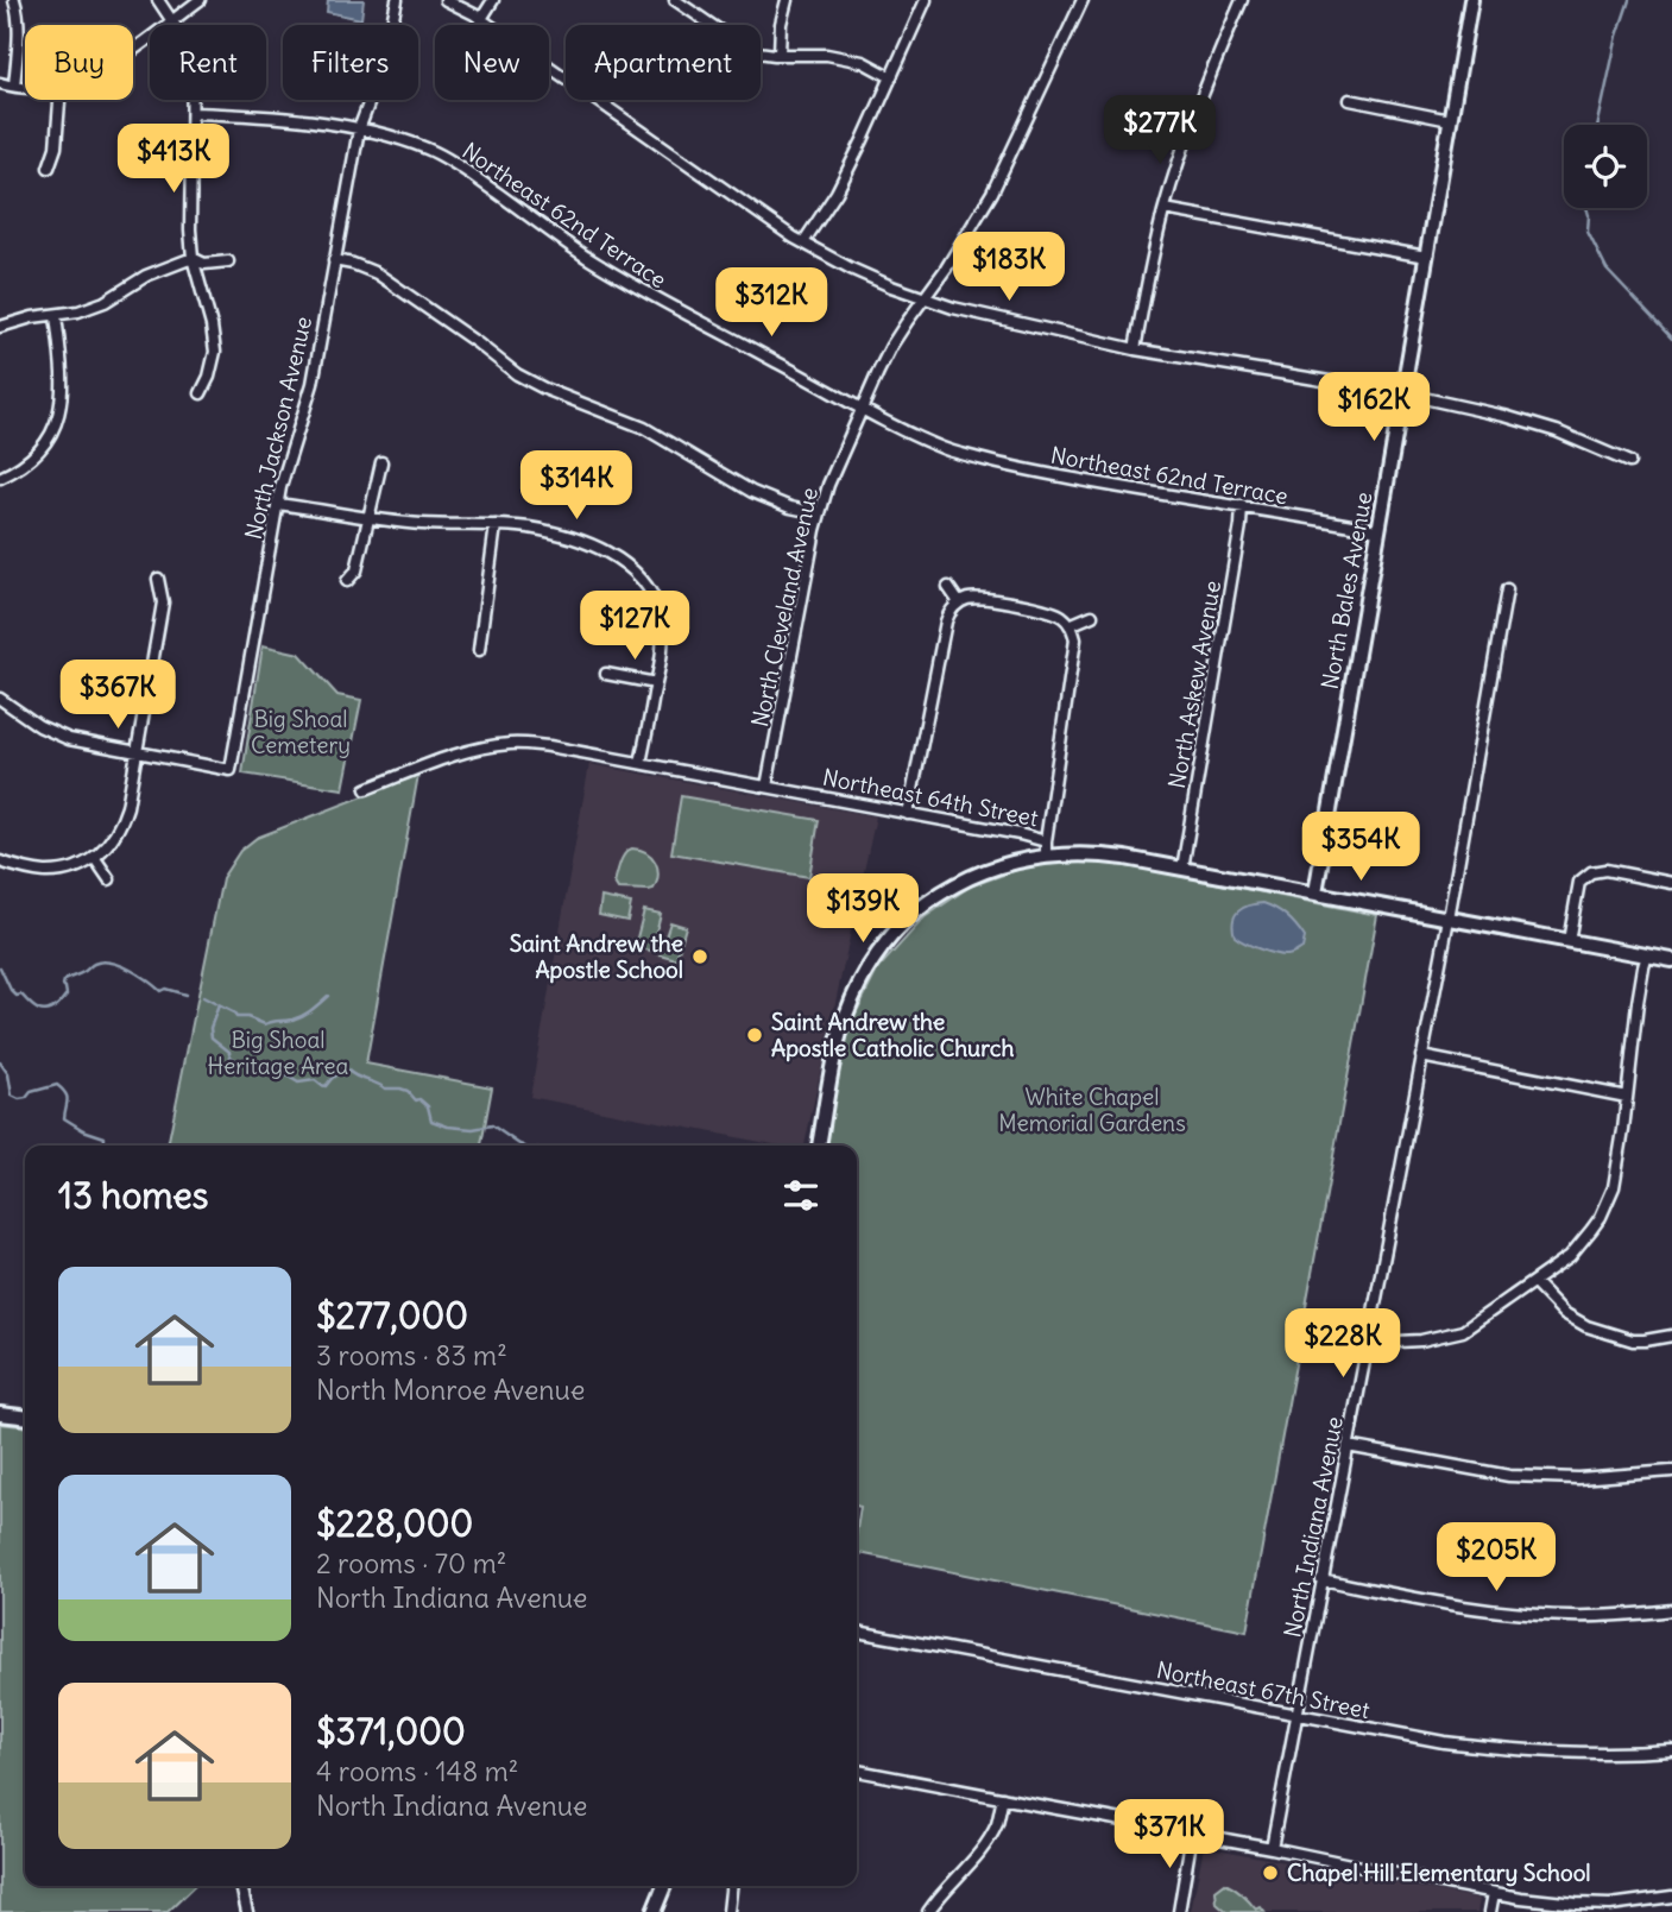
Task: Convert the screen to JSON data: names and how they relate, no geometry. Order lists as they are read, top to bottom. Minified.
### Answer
{"streets":{"street":["Northeast 62nd Terrace","North Jackson Avenue","North Bales Avenue","North Cleveland Avenue","North Askew Avenue","Northeast 64th Street","North Indiana Avenue","Northeast 67th Street"]},"crossings":[["Northeast 62nd Terrace","North Jackson Avenue"],["Northeast 62nd Terrace","North Bales Avenue"],["Northeast 62nd Terrace","North Cleveland Avenue"],["Northeast 62nd Terrace","North Askew Avenue"],["North Bales Avenue","Northeast 64th Street"],["North Cleveland Avenue","Northeast 64th Street"],["North Askew Avenue","Northeast 64th Street"],["Northeast 64th Street","North Indiana Avenue"],["North Indiana Avenue","Northeast 67th Street"]],"parks":["Big Shoal Cemetery","Big Shoal Heritage Area","White Chapel Memorial Gardens"],"places":["Saint Andrew the Apostle School","Saint Andrew the Apostle Catholic Church","Chapel Hill Elementary School"],"page":{"chip":["Buy","Rent","Filters","New","Apartment"],"price":["$277K","$413K","$183K","$312K","$162K","$314K","$127K","$367K","$354K","$139K","$228K","$205K","$371K"],"heading":"13 homes","list":[{"name":"$277,000","note":"3 rooms · 83 m² · North Monroe Avenue"},{"name":"$228,000","note":"2 rooms · 70 m² · North Indiana Avenue"},{"name":"$371,000","note":"4 rooms · 148 m² · North Indiana Avenue"}]}}
